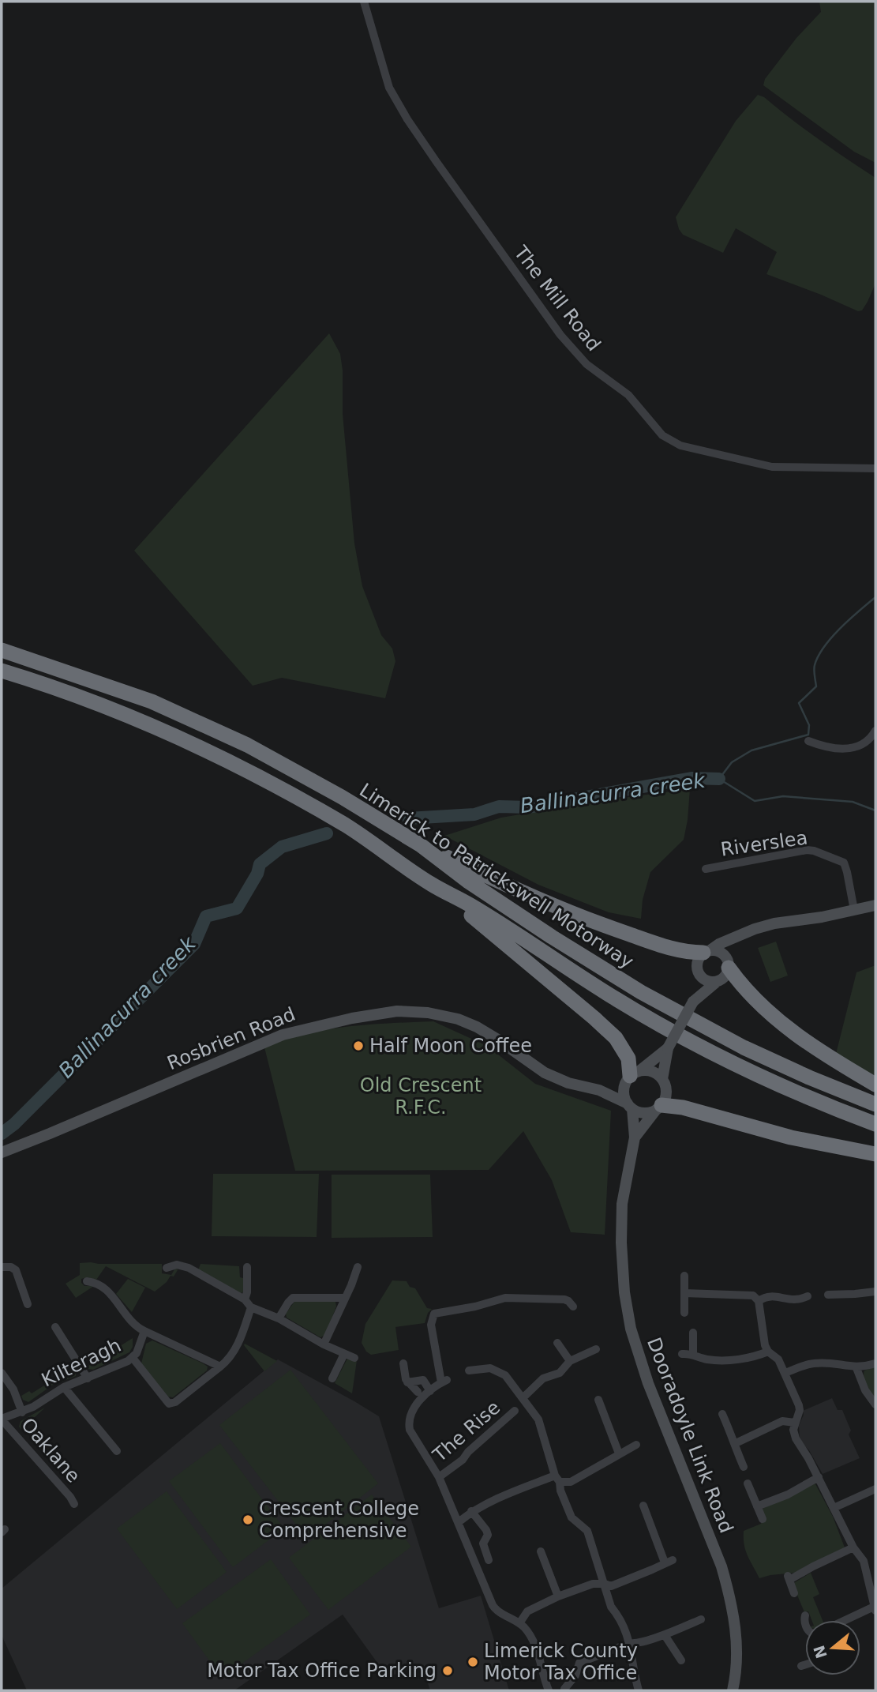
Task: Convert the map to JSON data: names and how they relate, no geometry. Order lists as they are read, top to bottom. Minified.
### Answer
{"streets":{"highway":["Limerick to Patrickswell Motorway"],"main road":["Rosbrien Road","Dooradoyle Link Road"],"street":["The Mill Road","Riverslea","Kilteragh","The Rise","Oaklane"]},"crossings":[["Rosbrien Road","Dooradoyle Link Road"],["Kilteragh","Oaklane"]],"water":["Ballinacurra creek"],"parks":["Old Crescent R.F.C."],"places":["Half Moon Coffee","Crescent College Comprehensive","Limerick County Motor Tax Office","Motor Tax Office Parking"],"north":"left"}
